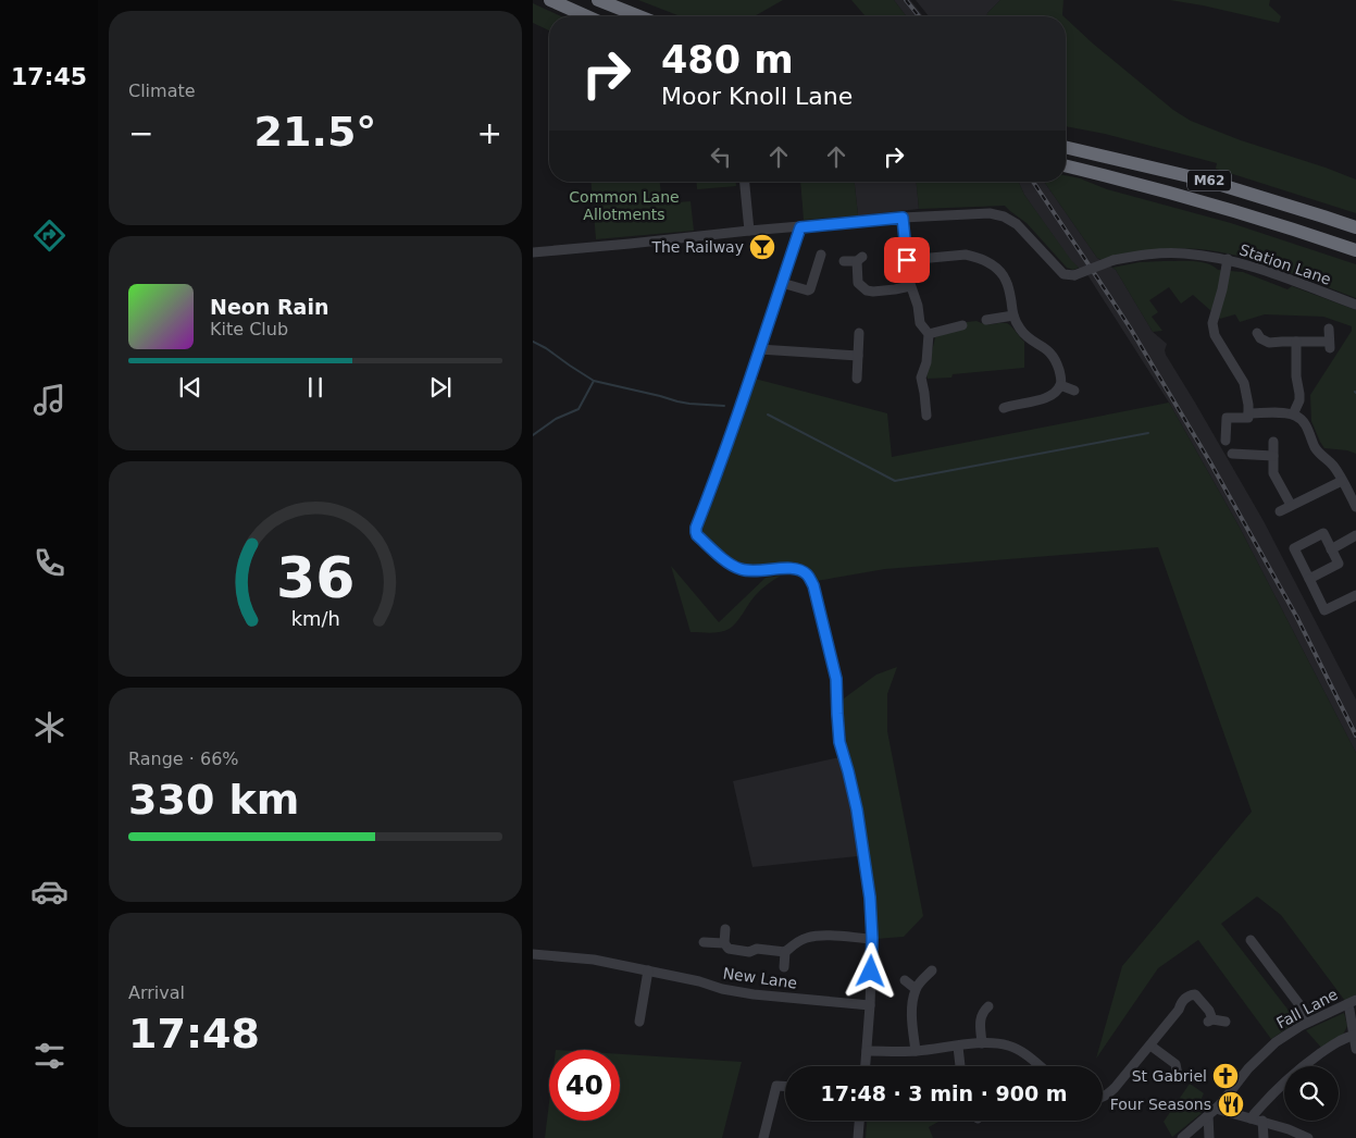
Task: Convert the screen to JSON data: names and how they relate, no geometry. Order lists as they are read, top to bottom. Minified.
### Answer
{"streets":{"highway":["M62"],"street":["Station Lane","New Lane","Fall Lane"]},"parks":["Common Lane Allotments"],"places":{"bar":["The Railway"],"church":["St Gabriel"],"restaurant":["Four Seasons"]},"page":{"tabs":"17:45","tile":["Climate",["Range · 66%","330 km"],["Arrival","17:48"]],"turn":["480 m","Moor Knoll Lane"],"heat":["−","21.5°","+"],"song":["Neon Rain","Kite Club"],"limit":"40","trip":"17:48 · 3 min · 900 m","gauge":["36","km/h"]}}
